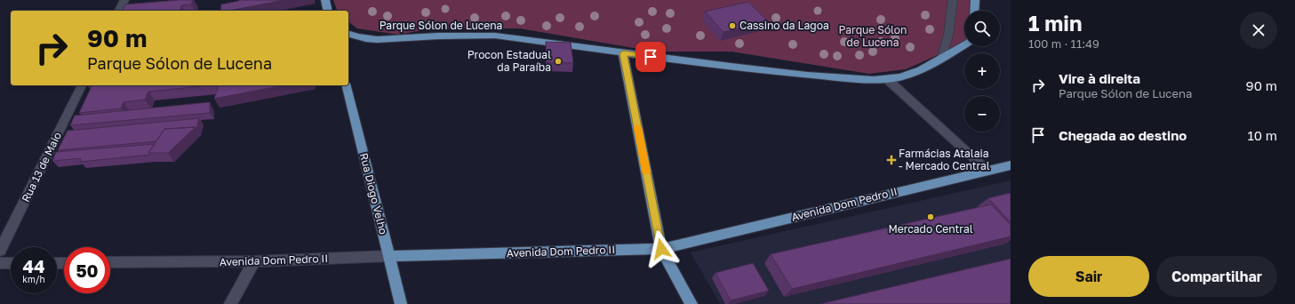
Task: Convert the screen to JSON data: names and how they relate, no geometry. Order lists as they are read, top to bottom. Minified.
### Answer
{"streets":{"main road":["Parque Sólon de Lucena","Rua Diogo Velho","Avenida Dom Pedro II"],"street":["Rua 13 de Maio"]},"crossings":[["Rua Diogo Velho","Avenida Dom Pedro II"]],"parks":["Parque Sólon de Lucena"],"places":{"other":["Cassino da Lagoa","Procon Estadual da Paraíba","Mercado Central"],"health":["Farmácias Atalaia - Mercado Central"]},"page":{"heading":["1 min","100 m · 11:49"],"map_buttons":["+","−"],"turn":["90 m","Parque Sólon de Lucena"],"list":[{"name":"Vire à direita","note":"Parque Sólon de Lucena","value":"90 m"},{"name":"Chegada ao destino","value":"10 m"}],"speed":"44 km/h","limit":"50","buttons":["Sair","Compartilhar"]}}
